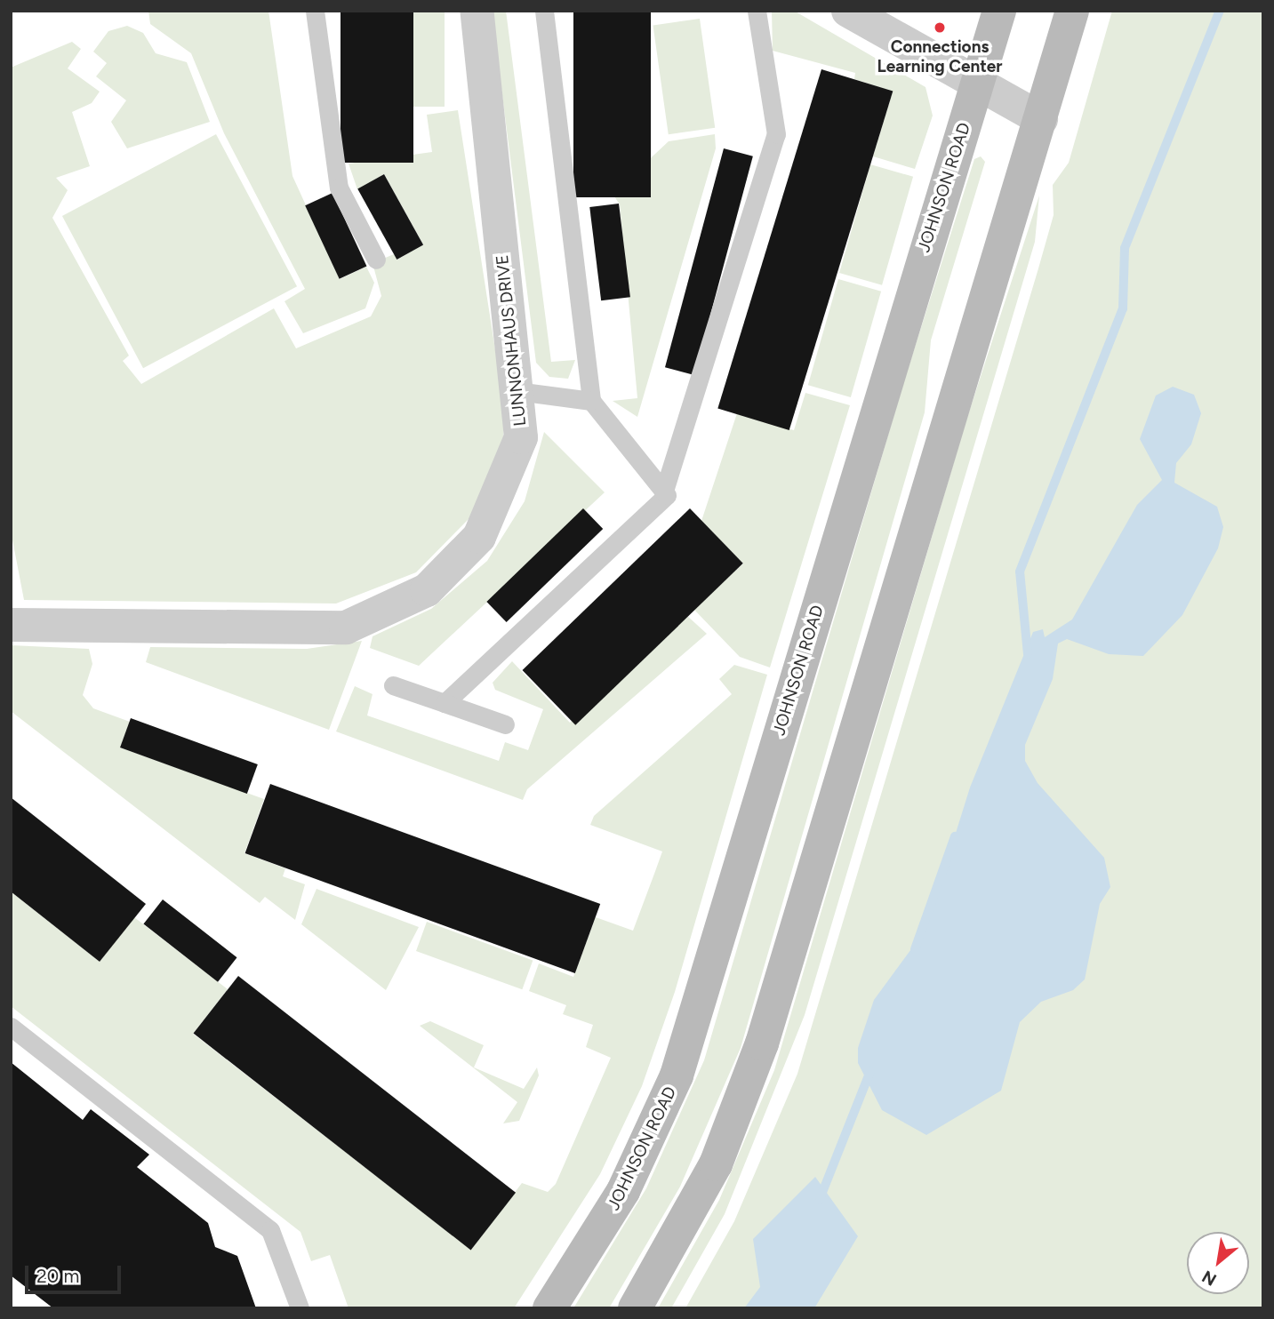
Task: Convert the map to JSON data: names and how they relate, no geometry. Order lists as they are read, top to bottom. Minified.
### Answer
{"streets":{"main road":["JOHNSON ROAD"],"street":["LUNNONHAUS DRIVE"]},"places":["Connections Learning Center"],"scale_bar":"20 m","north":"bottom left"}
